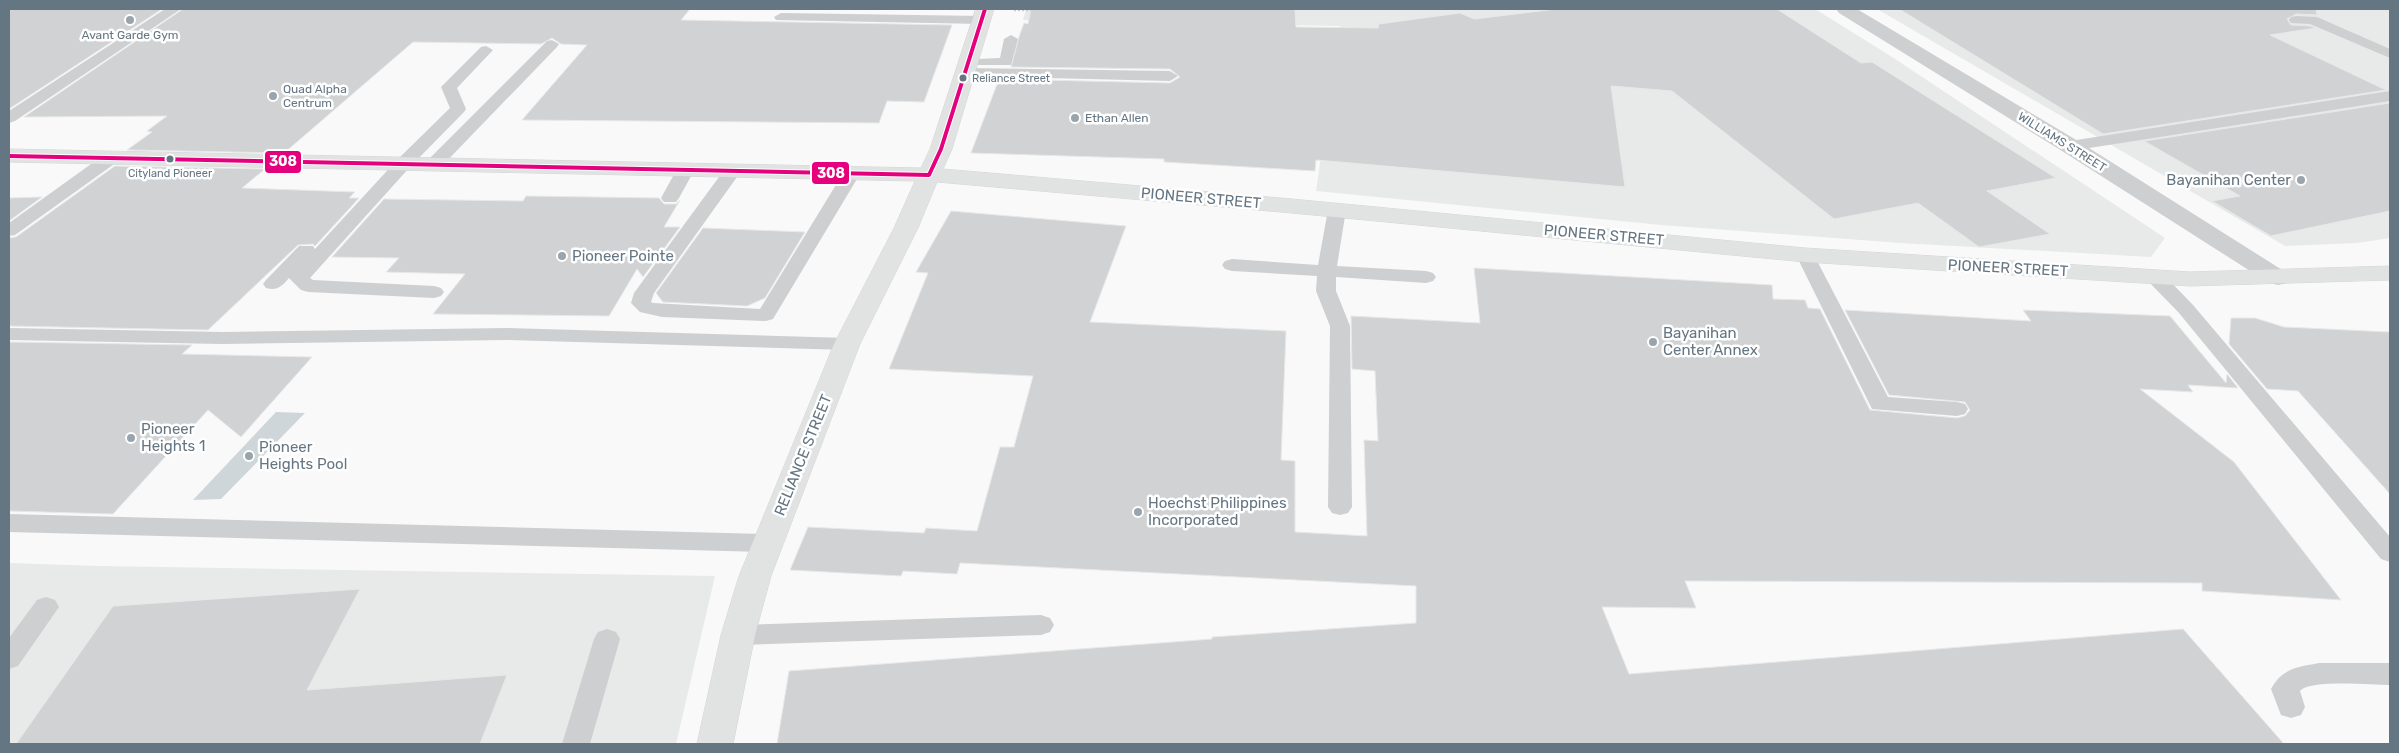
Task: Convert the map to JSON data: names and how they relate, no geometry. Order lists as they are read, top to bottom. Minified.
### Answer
{"streets":{"main road":["PIONEER STREET","RELIANCE STREET"],"street":["WILLIAMS STREET"]},"crossings":[["WILLIAMS STREET","PIONEER STREET"],["PIONEER STREET","RELIANCE STREET"]],"places":["Avant Garde Gym","Reliance Street","Quad Alpha Centrum","Ethan Allen","Cityland Pioneer","Bayanihan Center","Pioneer Pointe","Bayanihan Center Annex","Pioneer Heights 1","Pioneer Heights Pool","Hoechst Philippines Incorporated"],"lines":["transit line 308"]}
